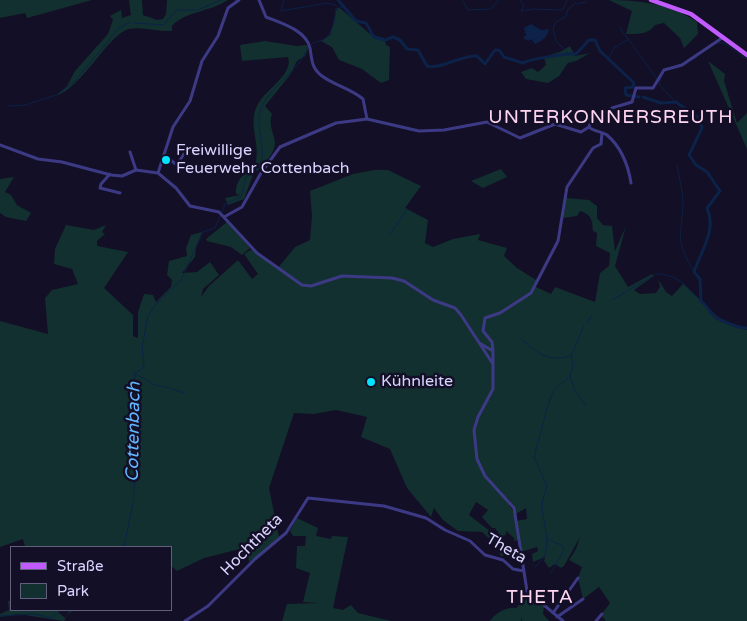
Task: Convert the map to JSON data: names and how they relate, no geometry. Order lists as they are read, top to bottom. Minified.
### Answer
{"streets":{"street":["Hochtheta","Theta"]},"crossings":[["Hochtheta","Theta"]],"districts":["UNTERKONNERSREUTH","THETA"],"water":["Cottenbach"],"places":["Freiwillige Feuerwehr Cottenbach","Kühnleite"],"legend":["Straße","Park"]}
